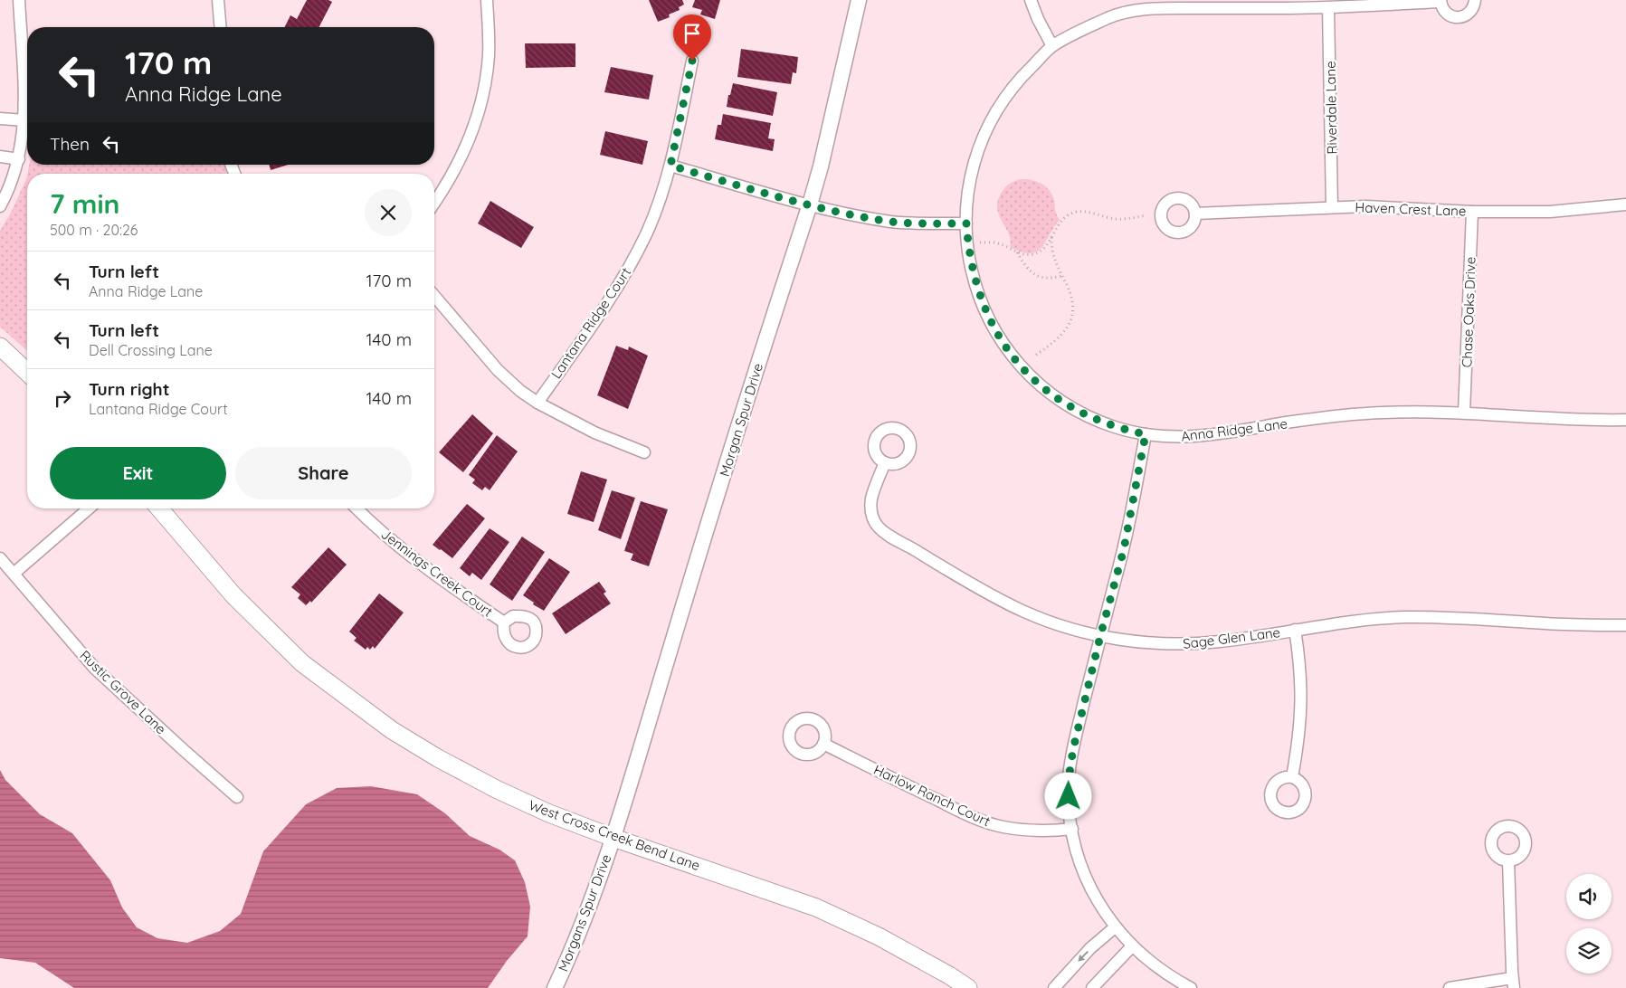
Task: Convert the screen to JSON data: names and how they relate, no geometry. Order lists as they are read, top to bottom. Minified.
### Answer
{"streets":{"main road":["West Cross Creek Bend Lane"],"street":["Riverdale Lane","Haven Crest Lane","Chase Oaks Drive","Lantana Ridge Court","Morgan Spur Drive","Anna Ridge Lane","Jennings Creek Court","Sage Glen Lane","Rustic Grove Lane","Harlow Ranch Court","Morgans Spur Drive"]},"crossings":[["Riverdale Lane","Haven Crest Lane"],["Riverdale Lane","Anna Ridge Lane"],["Haven Crest Lane","Chase Oaks Drive"],["Chase Oaks Drive","Anna Ridge Lane"],["Morgan Spur Drive","West Cross Creek Bend Lane"],["Morgan Spur Drive","Morgans Spur Drive"],["West Cross Creek Bend Lane","Morgans Spur Drive"]],"page":{"turn":["170 m","Anna Ridge Lane"],"then":"Then","heading":["7 min","500 m · 20:26"],"list":[{"name":"Turn left","note":"Anna Ridge Lane","value":"170 m"},{"name":"Turn left","note":"Dell Crossing Lane","value":"140 m"},{"name":"Turn right","note":"Lantana Ridge Court","value":"140 m"}],"buttons":["Exit","Share"]}}
